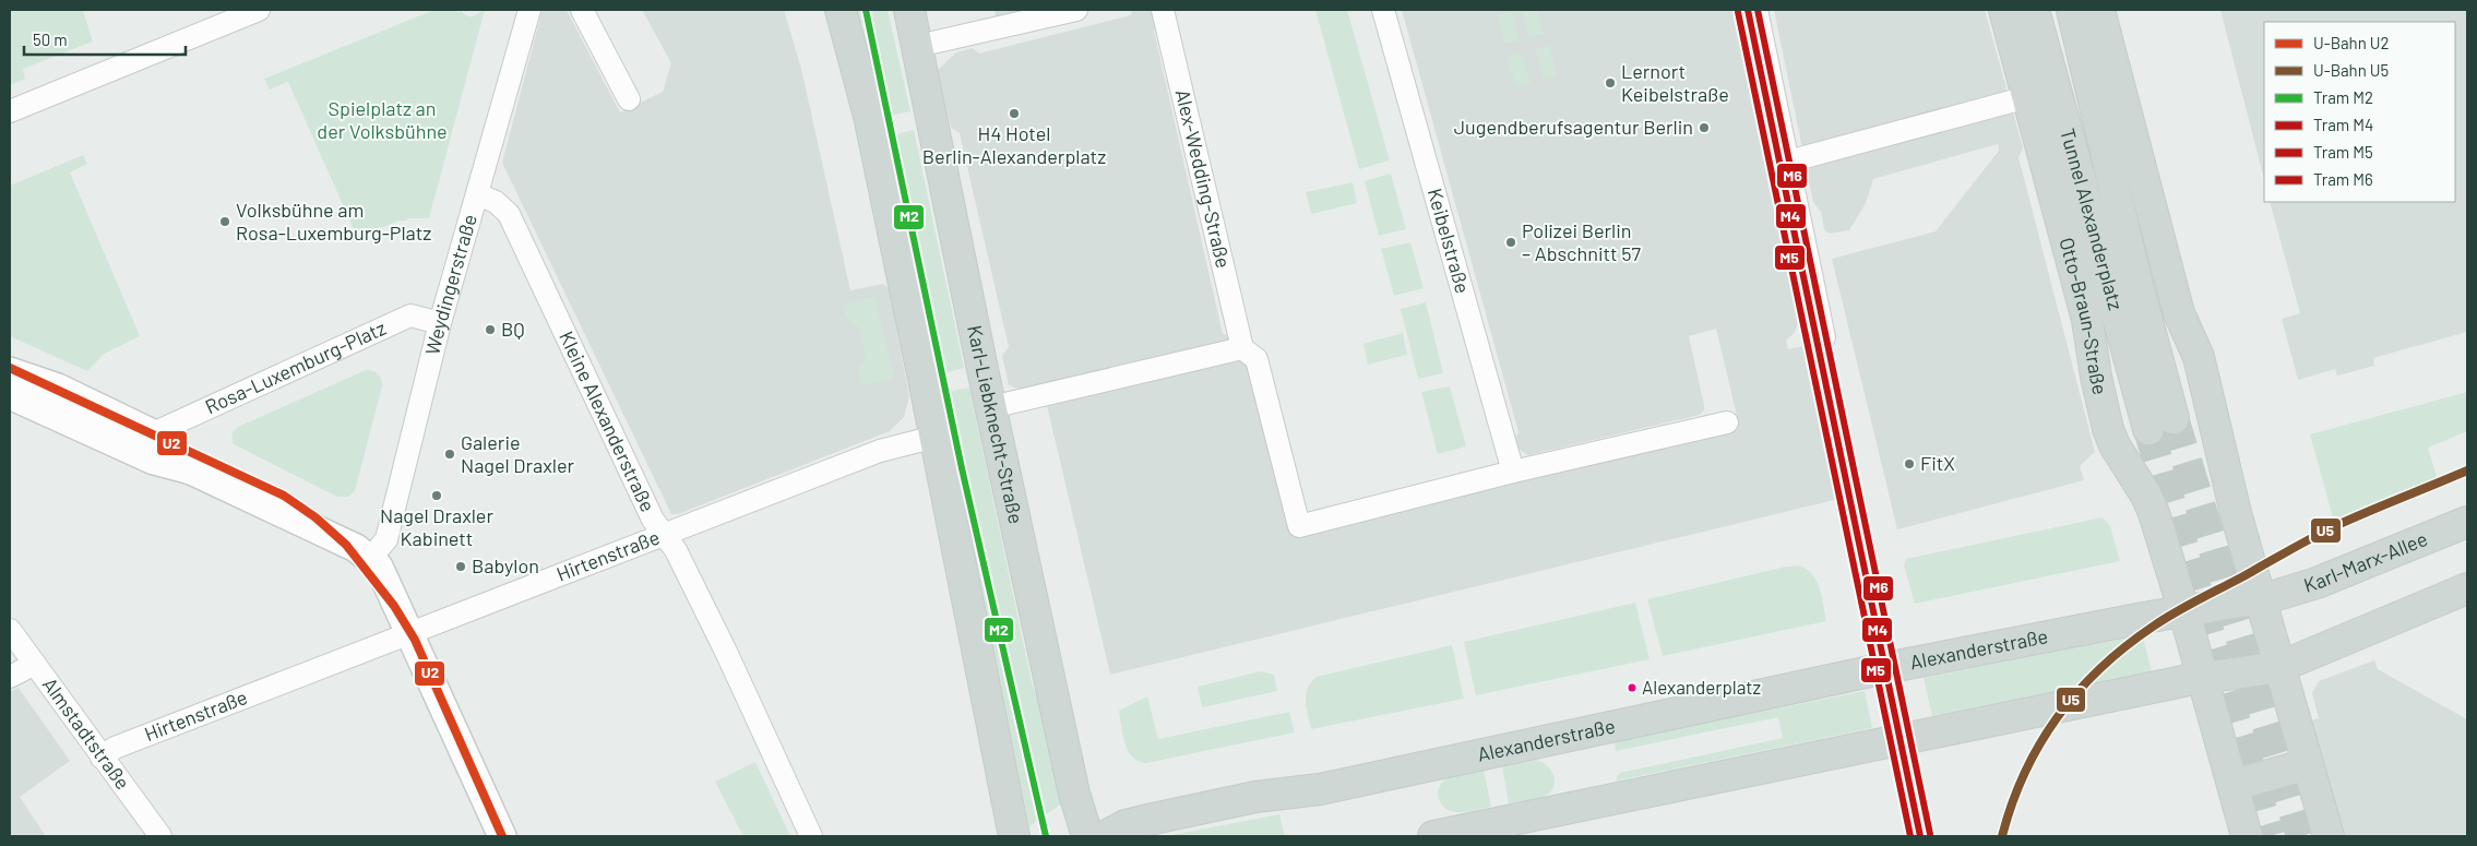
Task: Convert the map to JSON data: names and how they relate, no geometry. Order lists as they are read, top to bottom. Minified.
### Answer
{"streets":{"main road":["Tunnel Alexanderplatz","Otto-Braun-Straße","Karl-Liebknecht-Straße","Karl-Marx-Allee","Alexanderstraße"],"street":["Alex-Wedding-Straße","Keibelstraße","Weydingerstraße","Rosa-Luxemburg-Platz","Kleine Alexanderstraße","Hirtenstraße","Almstadtstraße"]},"crossings":[["Alex-Wedding-Straße","Keibelstraße"],["Weydingerstraße","Rosa-Luxemburg-Platz"],["Weydingerstraße","Kleine Alexanderstraße"],["Otto-Braun-Straße","Alexanderstraße"],["Kleine Alexanderstraße","Hirtenstraße"],["Hirtenstraße","Almstadtstraße"],["Karl-Marx-Allee","Alexanderstraße"]],"parks":["Spielplatz an der Volksbühne"],"places":["Lernort Keibelstraße","H4 Hotel Berlin-Alexanderplatz","Jugendberufsagentur Berlin","Volksbühne am Rosa-Luxemburg-Platz","Polizei Berlin – Abschnitt 57","BQ","Galerie Nagel Draxler","FitX","Nagel Draxler Kabinett","Babylon","Alexanderplatz"],"lines":["tram line M2","tram line M4","tram line M6","tram line M5","metro line U2","metro line U5"],"legend":["U-Bahn U2","U-Bahn U5","Tram M2","Tram M4","Tram M5","Tram M6"],"scale_bar":"50 m"}
